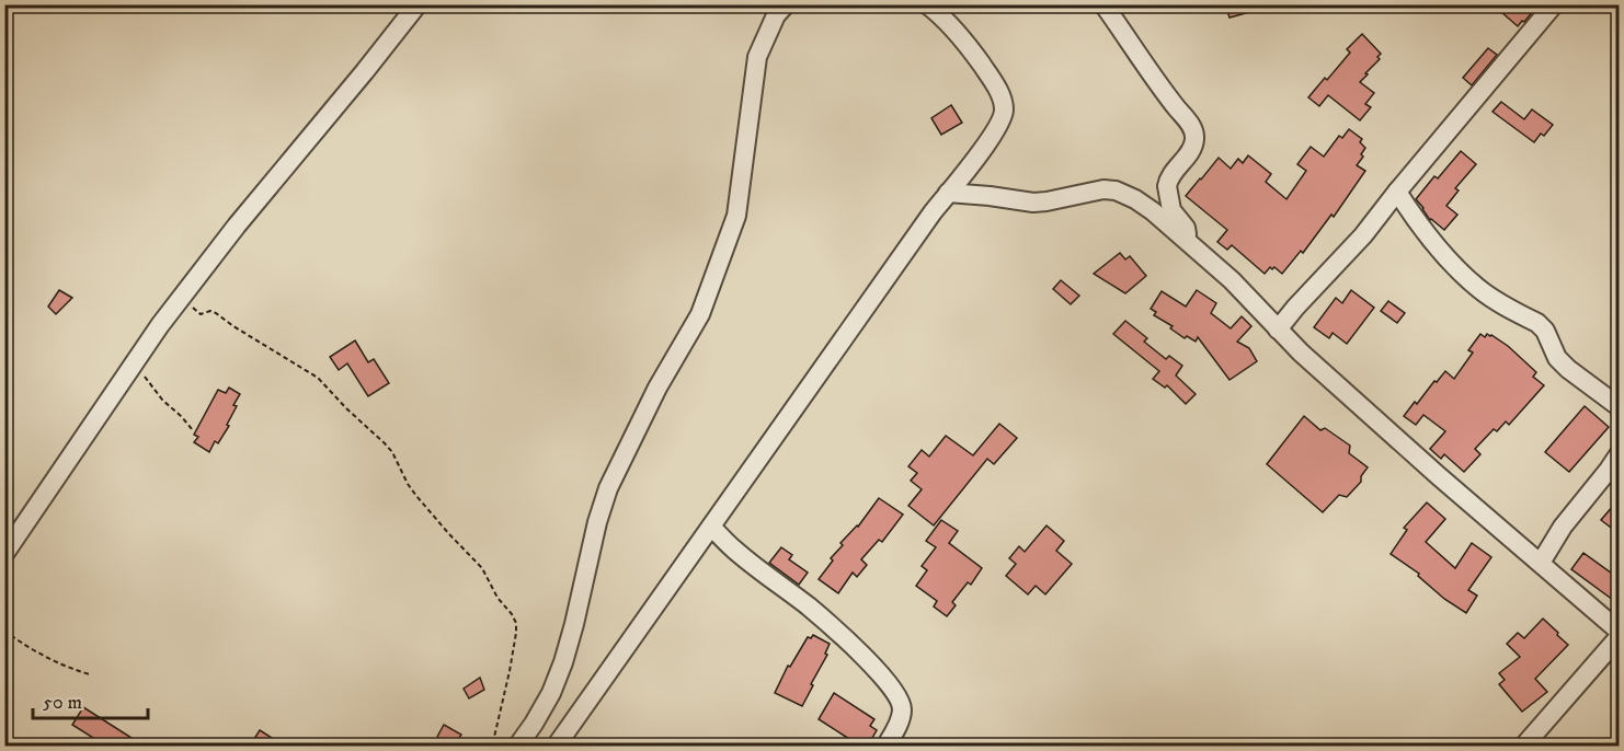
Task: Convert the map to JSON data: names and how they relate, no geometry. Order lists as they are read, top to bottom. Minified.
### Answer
{"scale_bar":"50 m"}
